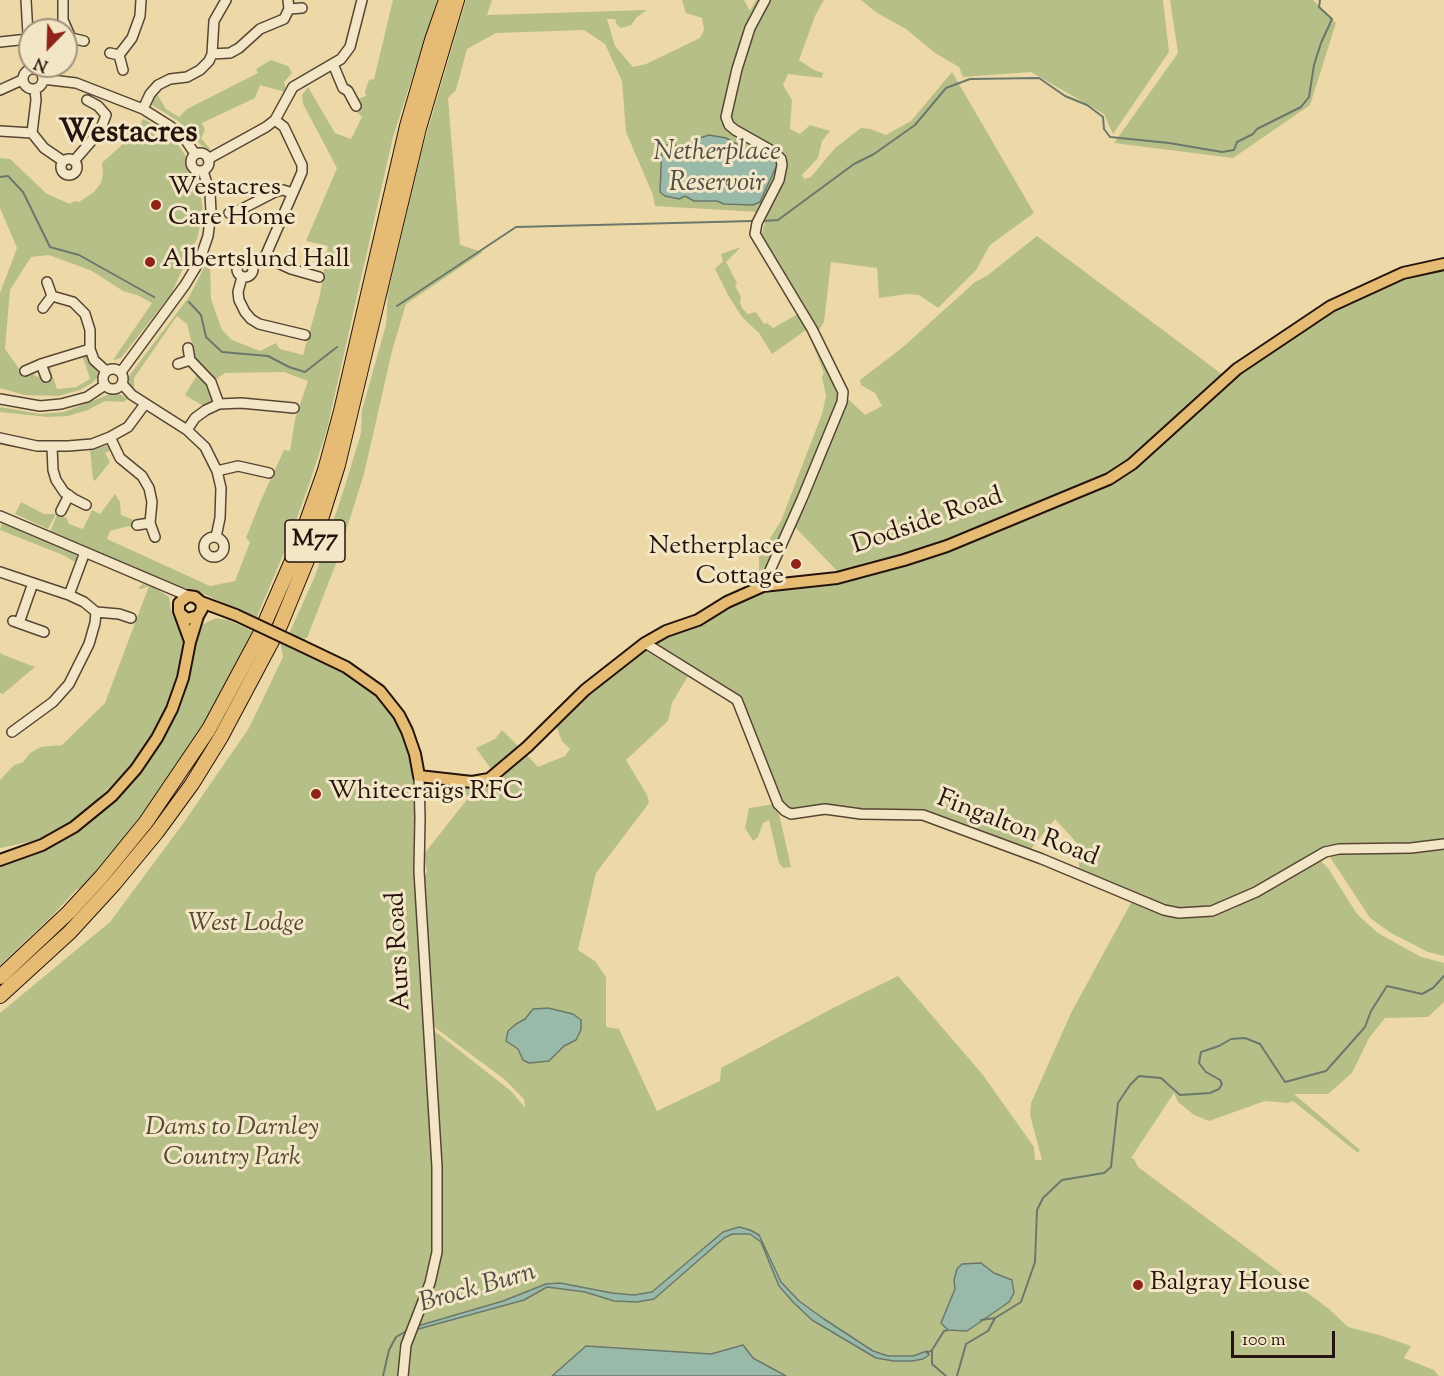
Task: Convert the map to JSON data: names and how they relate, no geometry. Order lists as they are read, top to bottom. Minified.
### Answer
{"streets":{"highway":["M77"],"main road":["Dodside Road","Aurs Road"],"street":["Fingalton Road"]},"crossings":[["Dodside Road","Fingalton Road"],["Dodside Road","Aurs Road"]],"districts":["Westacres"],"water":["Netherplace Reservoir","Brock Burn"],"parks":["West Lodge","Dams to Darnley Country Park"],"places":["Westacres Care Home","Albertslund Hall","Netherplace Cottage","Whitecraigs RFC","Balgray House"],"scale_bar":"100 m","north":"bottom left"}
